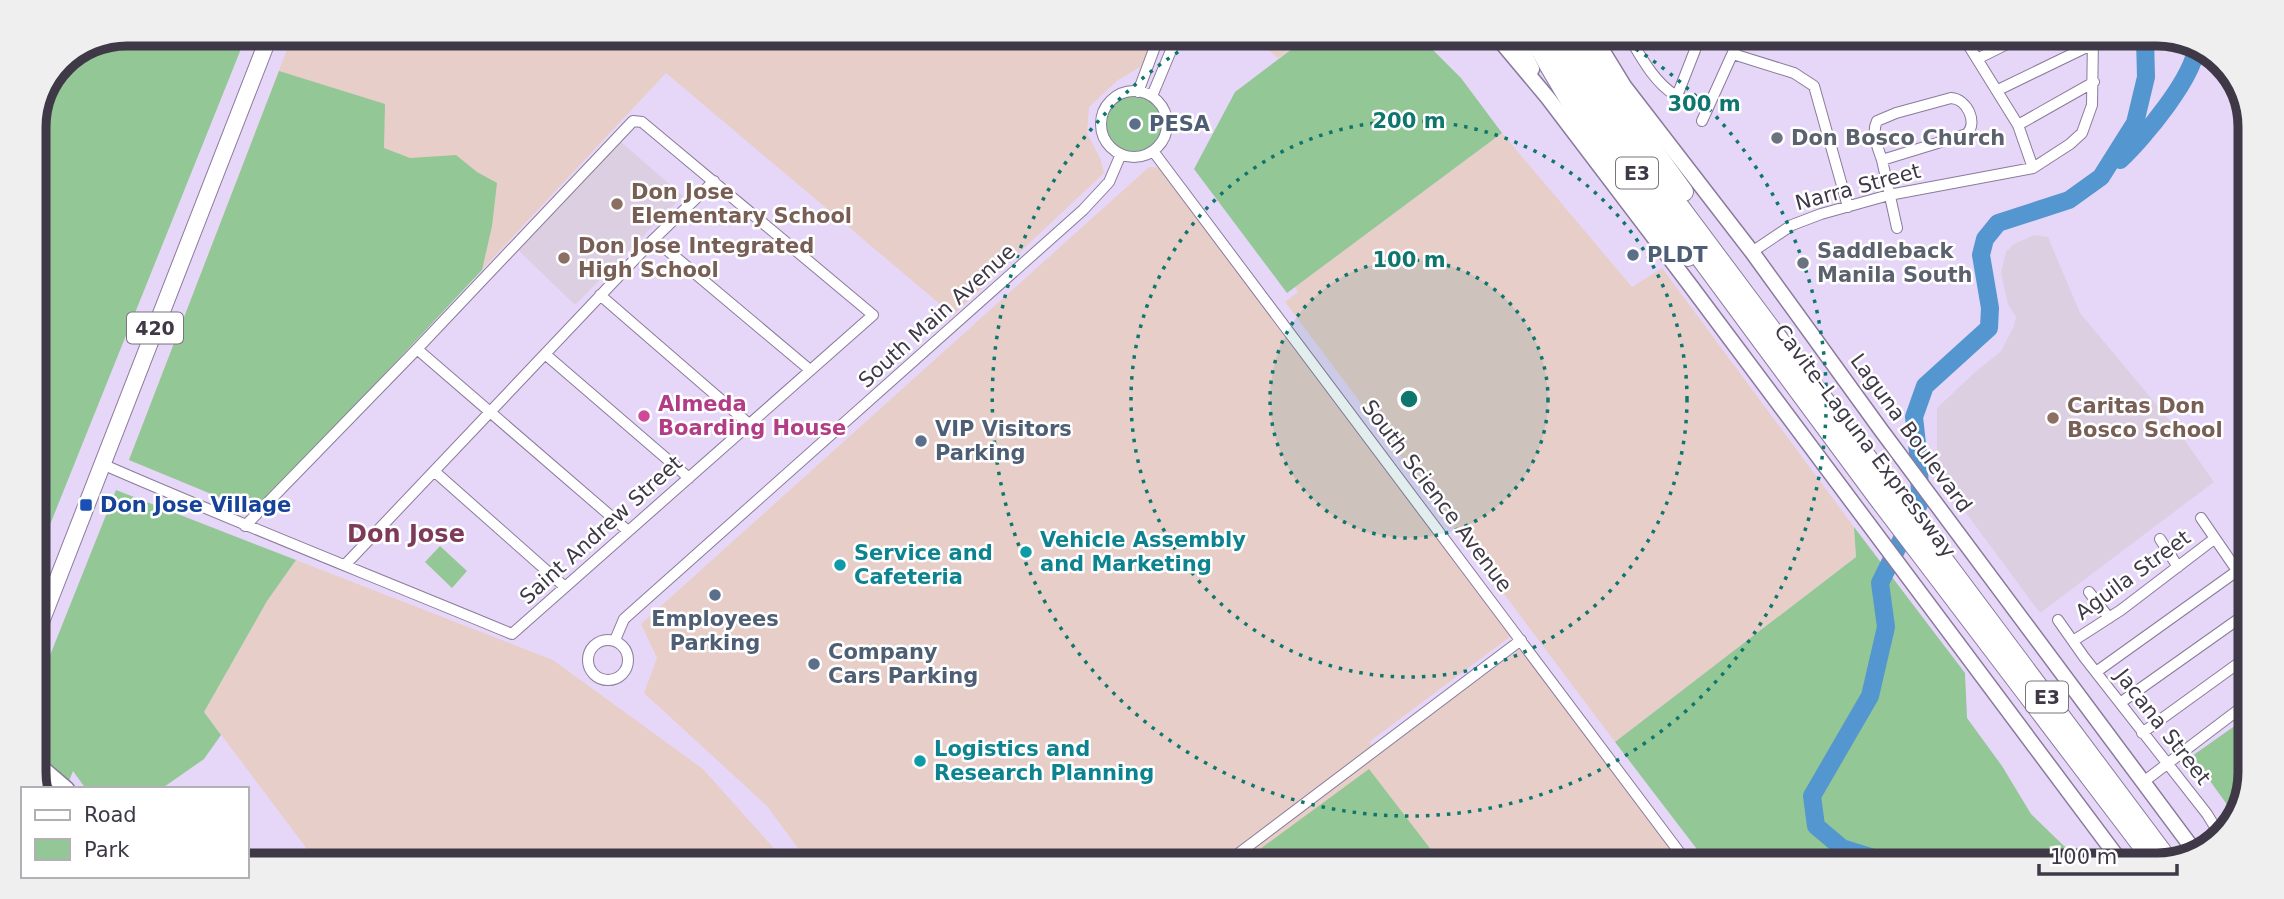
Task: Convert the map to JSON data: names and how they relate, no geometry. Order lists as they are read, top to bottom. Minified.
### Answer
{"streets":{"highway":["E3","Cavite–Laguna Expressway"],"main road":["420","Laguna Boulevard"],"street":["Narra Street","South Main Avenue","South Science Avenue","Saint Andrew Street","Aguila Street","Jacana Street"]},"crossings":[["Narra Street","Laguna Boulevard"],["South Main Avenue","South Science Avenue"],["Aguila Street","Jacana Street"]],"districts":["Don Jose"],"places":{"other":["PESA","Don Bosco Church","Don Jose Elementary School","PLDT","Don Jose Integrated High School","Saddleback Manila South","Almeda Boarding House","Caritas Don Bosco School","VIP Visitors Parking","Vehicle Assembly and Marketing","Service and Cafeteria","Employees Parking","Company Cars Parking","Logistics and Research Planning"],"transit":["Don Jose Village"]},"legend":["Road","Park"],"scale_bar":"100 m","rings":["300 m","200 m","100 m"]}
